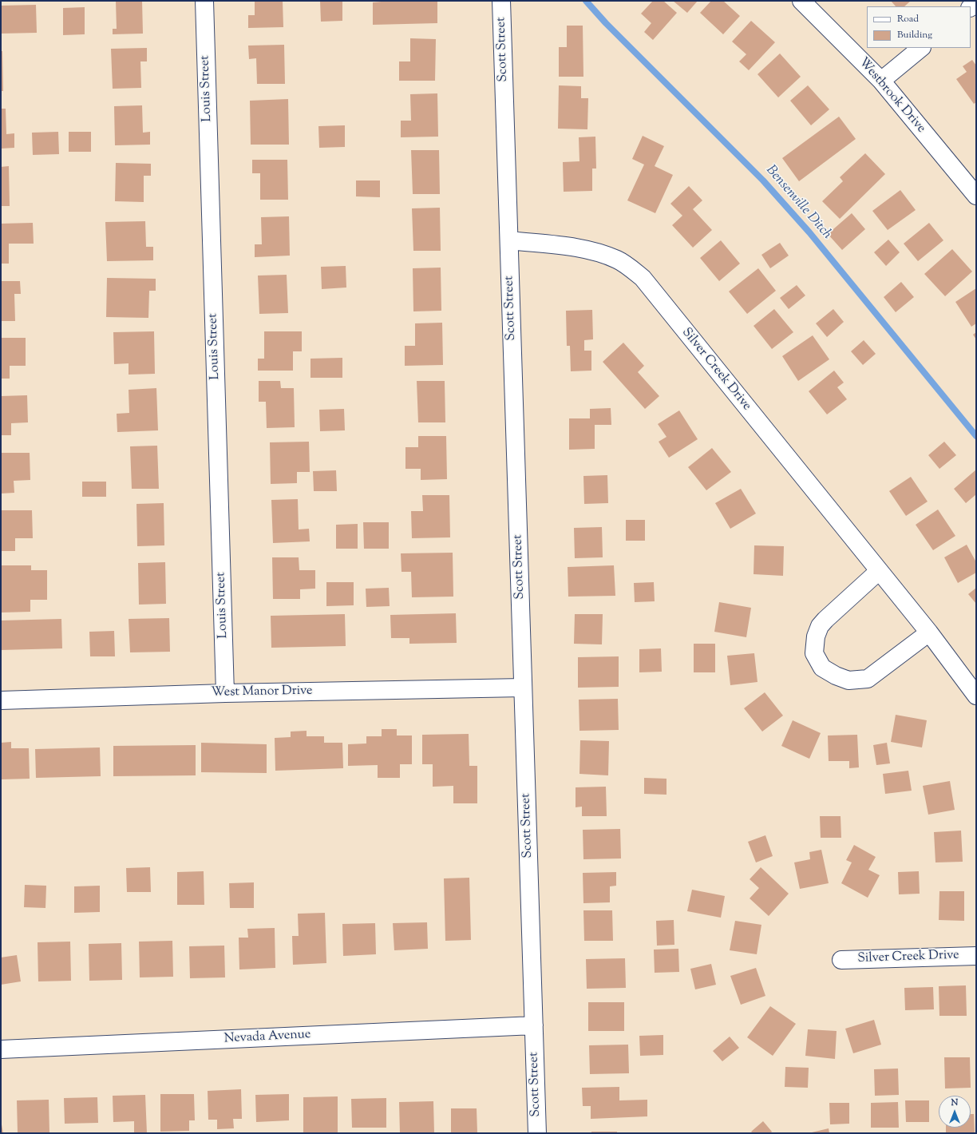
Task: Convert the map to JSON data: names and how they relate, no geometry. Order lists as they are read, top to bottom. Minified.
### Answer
{"streets":{"street":["Scott Street","Louis Street","Westbrook Drive","Silver Creek Drive","West Manor Drive","Nevada Avenue"]},"crossings":[["Scott Street","Silver Creek Drive"],["Scott Street","West Manor Drive"],["Scott Street","Nevada Avenue"],["Louis Street","West Manor Drive"]],"water":["Bensenville Ditch"],"legend":["Road","Building"],"north":"top"}
